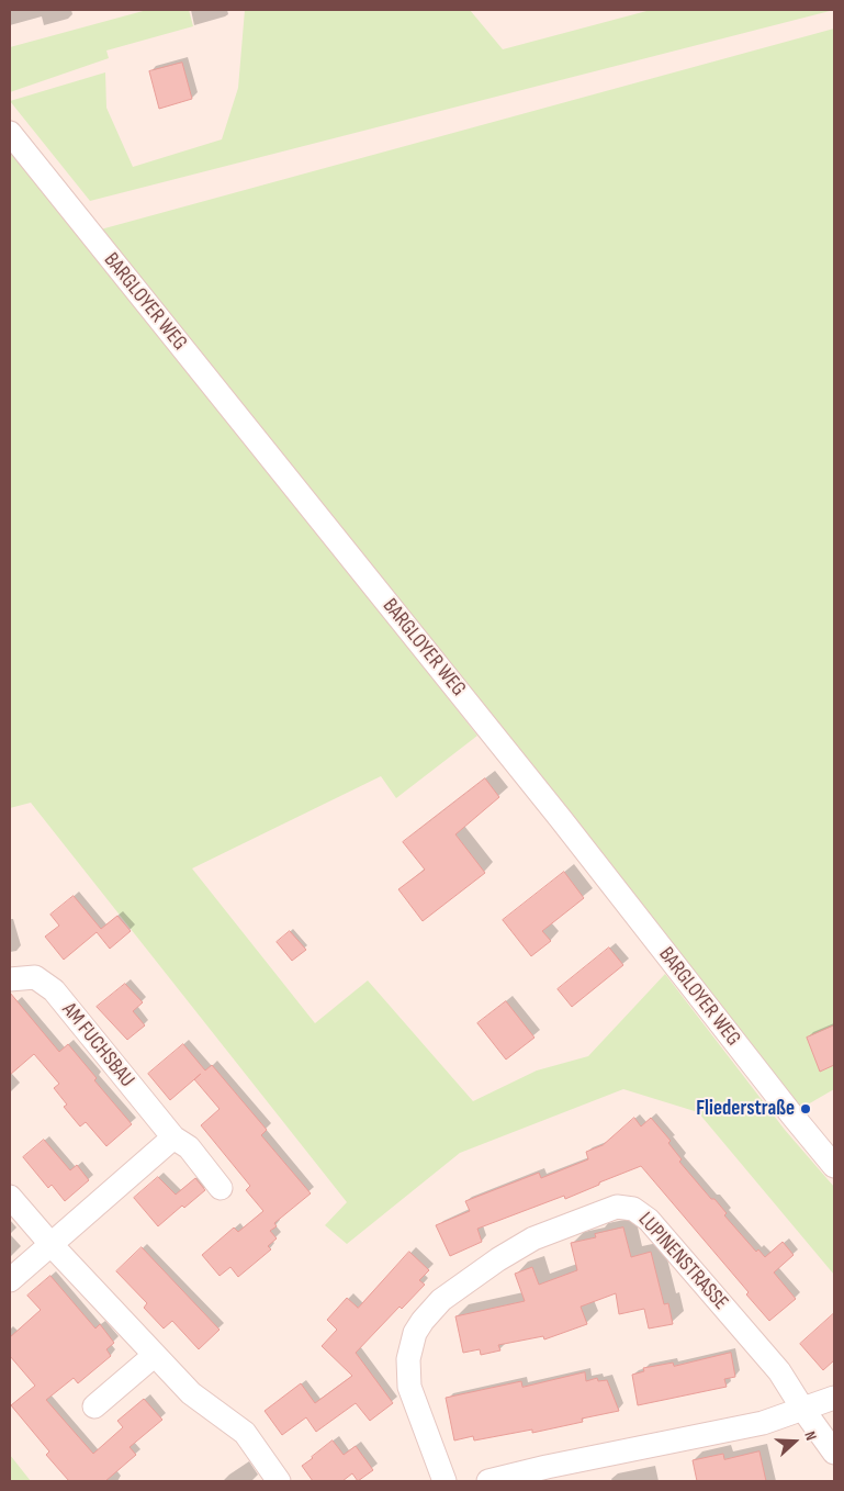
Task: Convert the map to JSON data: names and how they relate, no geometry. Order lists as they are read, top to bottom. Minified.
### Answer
{"streets":{"street":["BARGLOYER WEG","AM FUCHSBAU","LUPINENSTRASSE"]},"places":["Fliederstraße"],"north":"right"}
